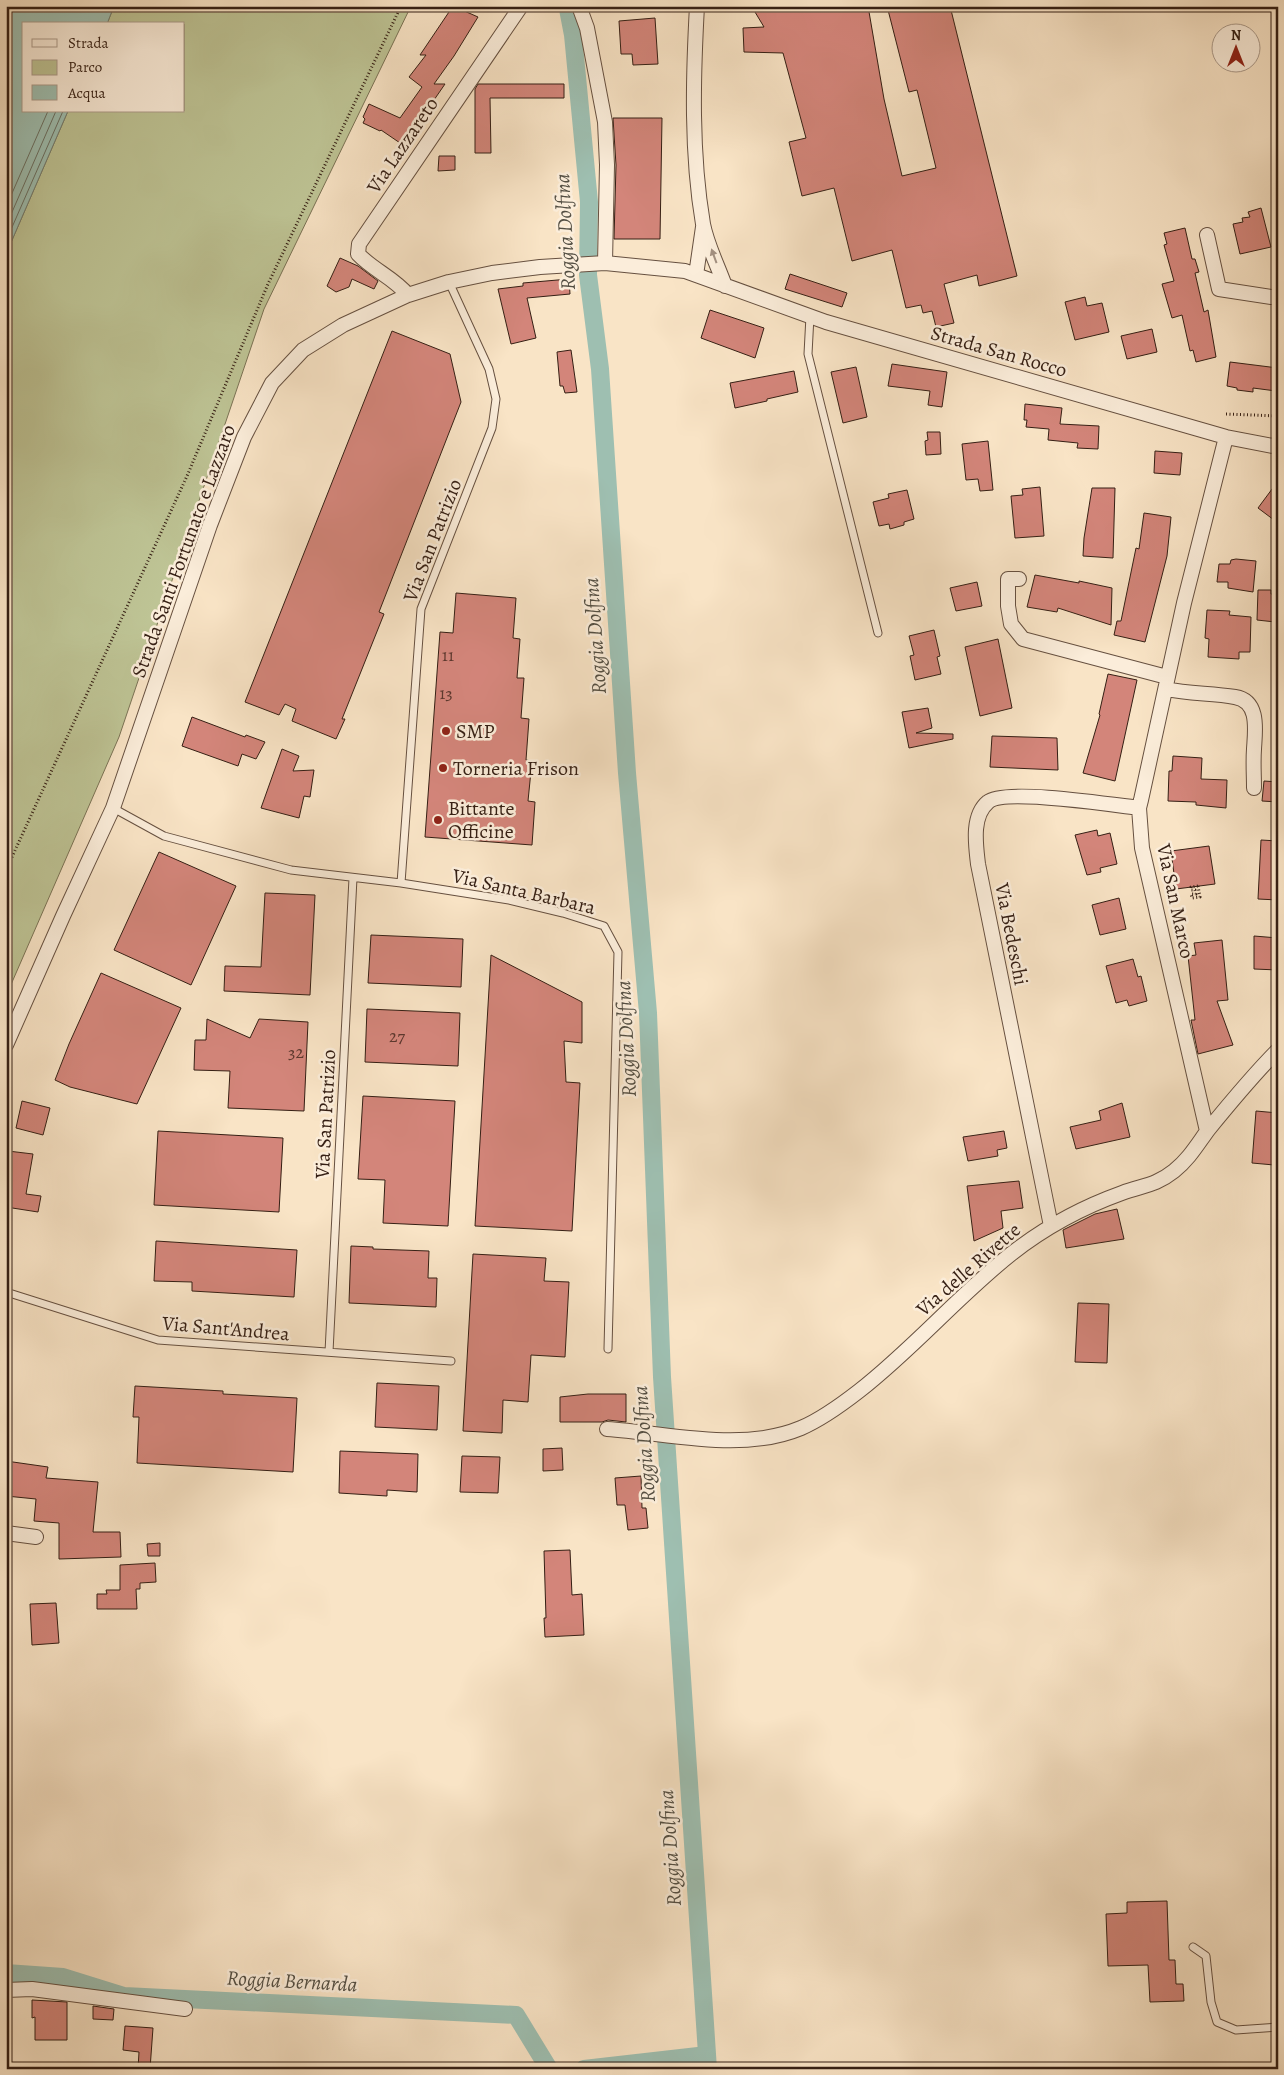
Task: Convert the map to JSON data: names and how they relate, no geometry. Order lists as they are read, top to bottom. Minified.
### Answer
{"streets":{"street":["Via Lazzareto","Strada San Rocco","Strada Santi Fortunato e Lazzaro","Via San Marco","Via Bedeschi","Via delle Rivette"],"lane":["Via San Patrizio","Via Santa Barbara","Via Sant'Andrea"]},"crossings":[["Via Lazzareto","Strada Santi Fortunato e Lazzaro"],["Strada San Rocco","Strada Santi Fortunato e Lazzaro"],["Strada San Rocco","Via San Marco"],["Via San Patrizio","Strada Santi Fortunato e Lazzaro"],["Via San Patrizio","Via Santa Barbara"],["Via San Patrizio","Via Sant'Andrea"],["Strada Santi Fortunato e Lazzaro","Via Santa Barbara"],["Via San Marco","Via Bedeschi"],["Via San Marco","Via delle Rivette"],["Via Bedeschi","Via delle Rivette"]],"water":["Roggia Dolfina","Roggia Bernarda"],"places":["SMP","Torneria Frison","Bittante Officine"],"house_numbers":["11","13","27","32"],"legend":["Strada","Parco","Acqua"],"north":"top"}
